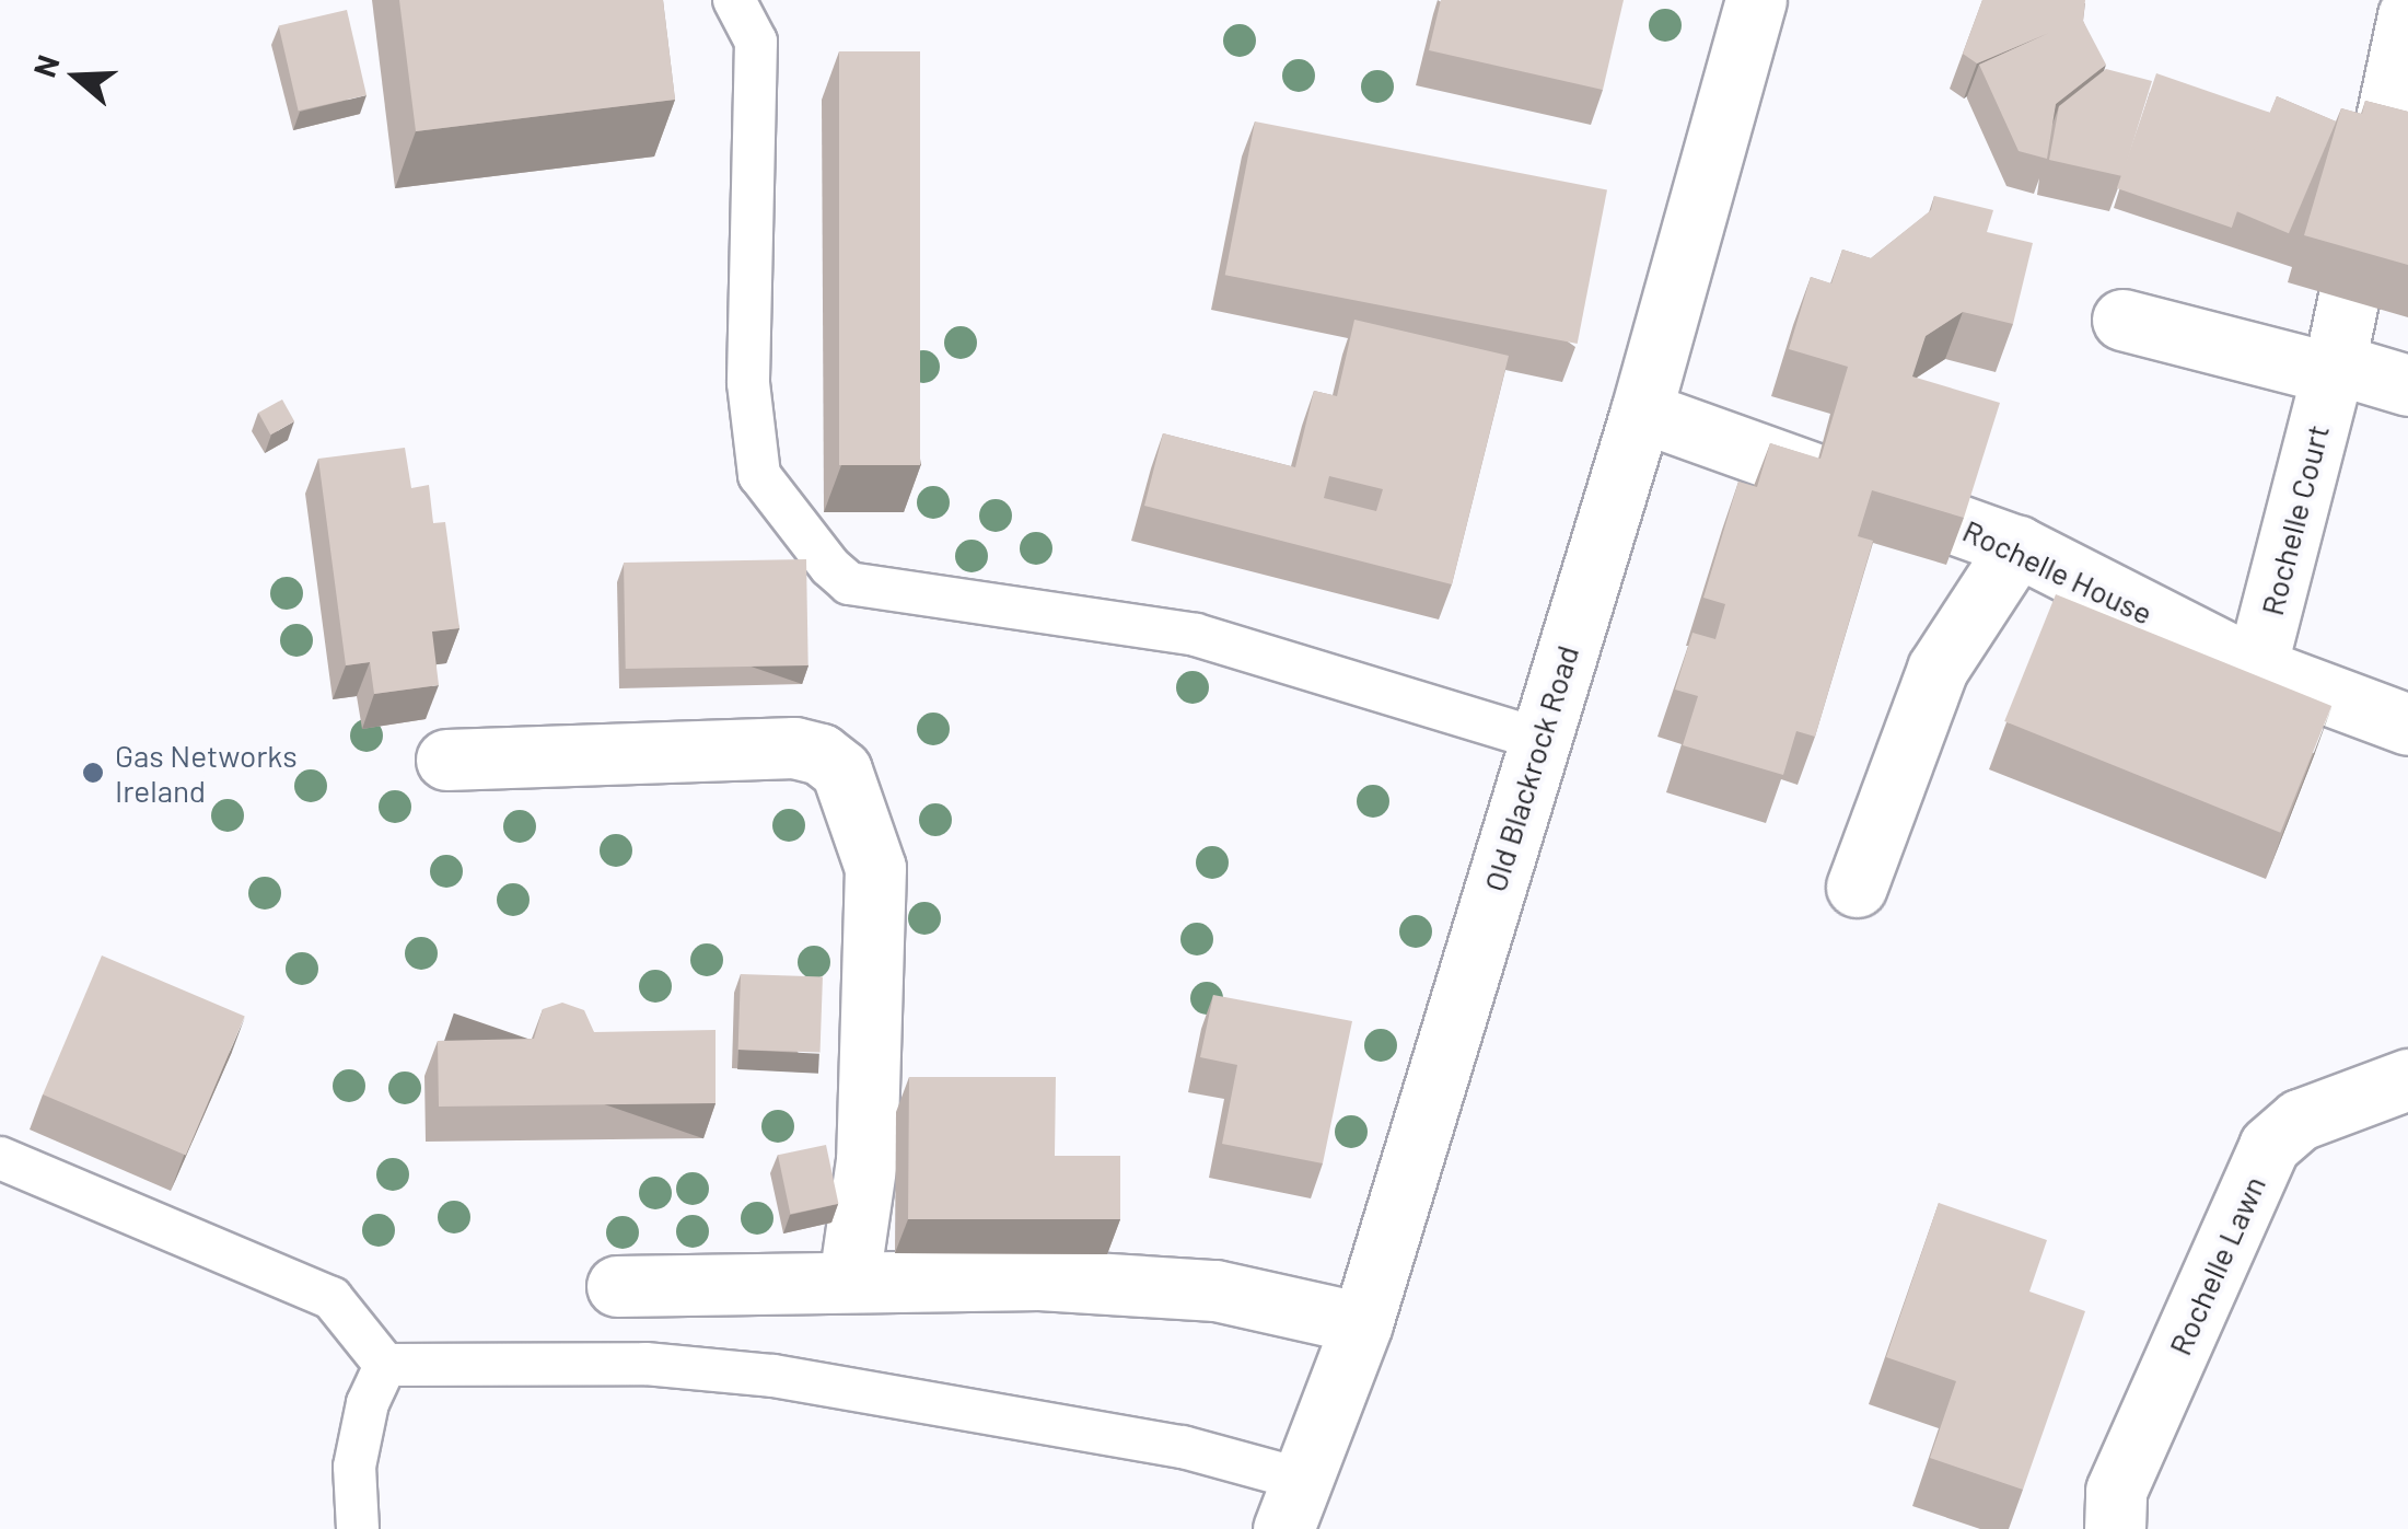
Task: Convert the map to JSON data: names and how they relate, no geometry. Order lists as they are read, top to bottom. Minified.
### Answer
{"streets":{"street":["Rochelle Court","Rochelle House","Old Blackrock Road","Rochelle Lawn"]},"crossings":[["Rochelle Court","Rochelle House"],["Rochelle House","Old Blackrock Road"]],"places":["Gas Networks Ireland"],"north":"left"}
